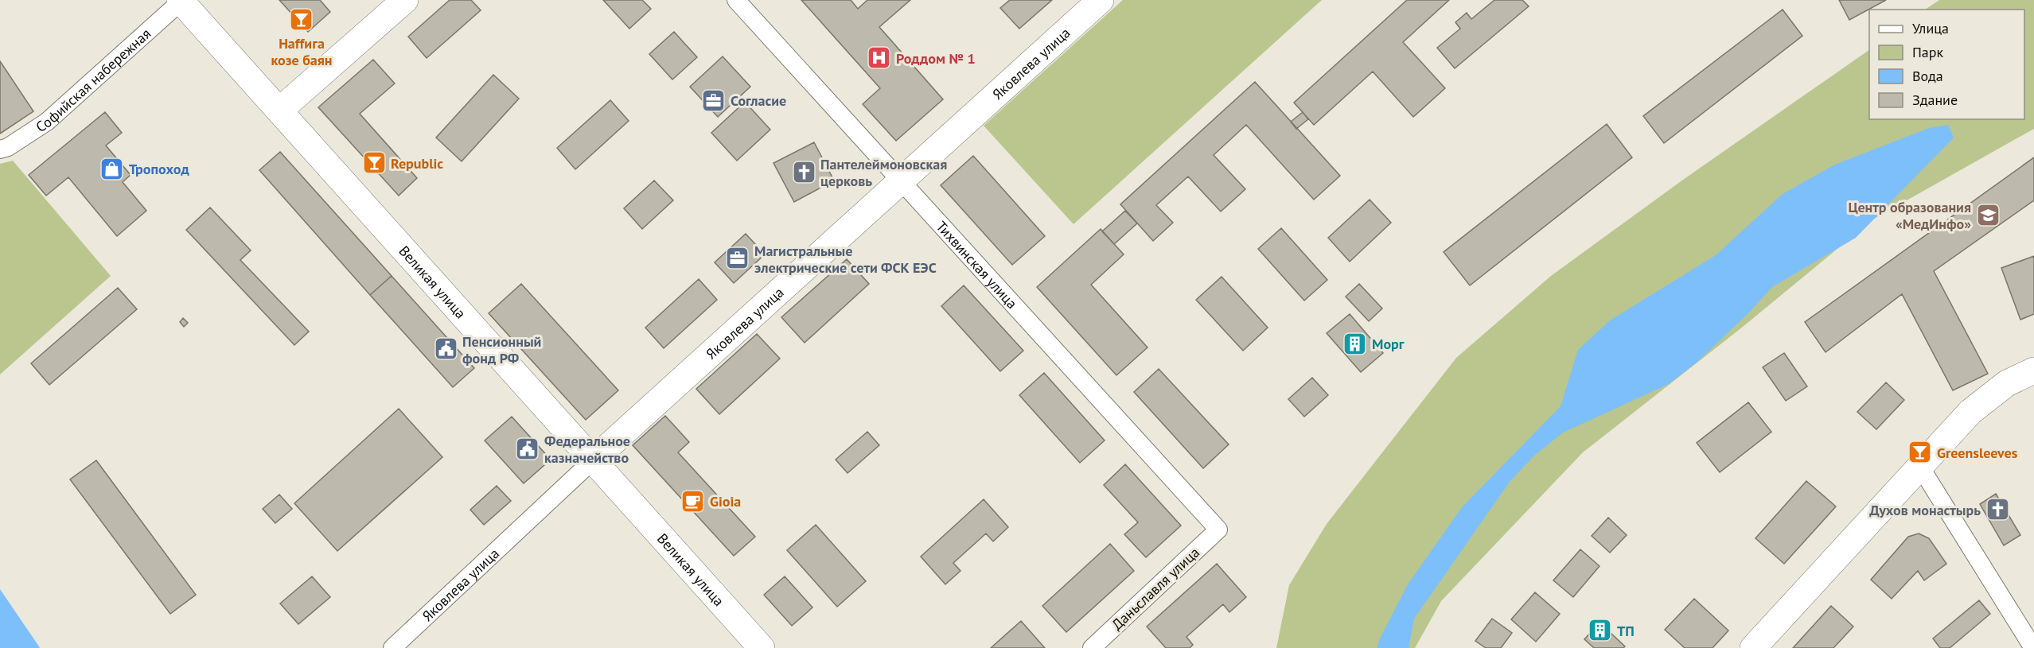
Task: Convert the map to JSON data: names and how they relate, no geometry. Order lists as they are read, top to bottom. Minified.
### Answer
{"streets":{"street":["Яковлева улица","Софийская набережная","Тихвинская улица","Великая улица","Даньславля улица"]},"crossings":[["Яковлева улица","Тихвинская улица"],["Яковлева улица","Великая улица"],["Софийская набережная","Великая улица"],["Тихвинская улица","Даньславля улица"]],"places":{"bar":["Наffига козе баян","Republic","Greensleeves"],"hospital":["Роддом № 1"],"office":["Согласие","Магистральные электрические сети ФСК ЕЭС"],"shop":["Тропоход"],"church":["Пантелеймоновская церковь","Духов монастырь"],"school or university":["Центр образования «МедИнфо»"],"building":["Морг","ТП"],"public building":["Пенсионный фонд РФ","Федеральное казначейство"],"cafe":["Gioia"]},"legend":["Улица","Парк","Вода","Здание"]}
